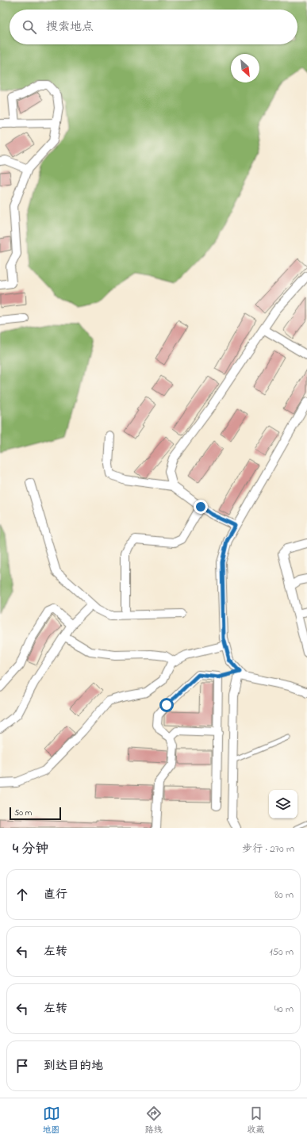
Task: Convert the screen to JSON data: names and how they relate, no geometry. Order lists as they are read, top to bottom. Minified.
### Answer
{"scale_bar":"50 m","north":"bottom right","page":{"search":"搜索地点","scale":"50 m","heading":["4 分钟","步行 · 270 m"],"list":[["直行","80 m"],["左转","150 m"],["左转","40 m"],"到达目的地"],"nav":["地图","路线","收藏"]}}
